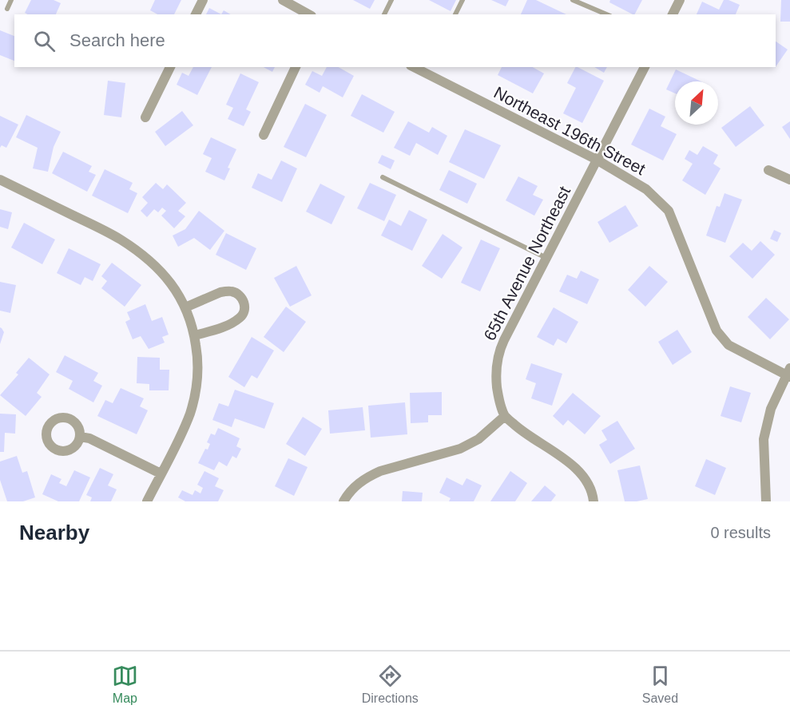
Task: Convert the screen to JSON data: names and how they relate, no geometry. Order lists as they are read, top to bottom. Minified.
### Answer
{"streets":{"street":["Northeast 196th Street","65th Avenue Northeast"]},"crossings":[["Northeast 196th Street","65th Avenue Northeast"]],"north":"top right","page":{"search":"Search here","heading":["Nearby","0 results"],"nav":["Map","Directions","Saved"]}}
